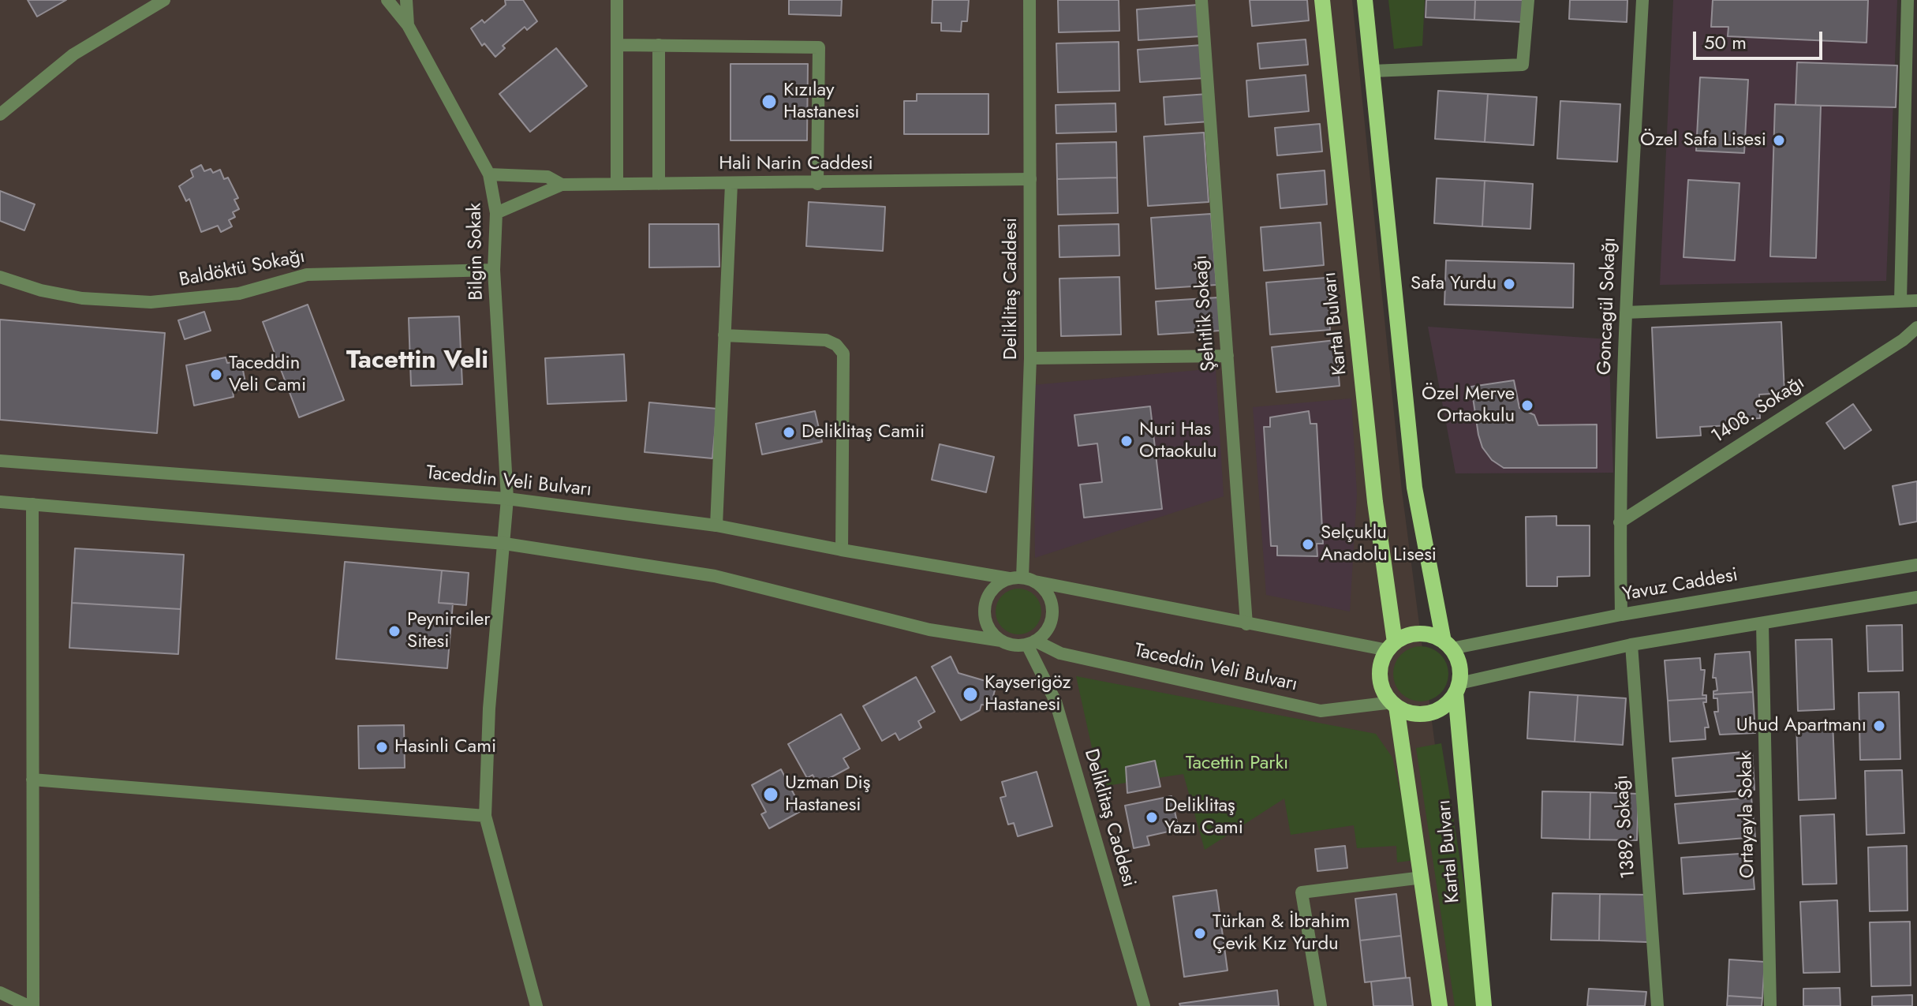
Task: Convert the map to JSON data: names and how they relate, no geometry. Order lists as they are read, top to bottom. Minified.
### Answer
{"streets":{"main road":["Kartal Bulvarı"],"street":["Hali Narin Caddesi","Bilgin Sokak","Baldöktü Sokağı","Deliklitaş Caddesi","Goncagül Sokağı","Şehitlik Sokağı","1408. Sokağı","Taceddin Veli Bulvarı","Yavuz Caddesi","Ortayayla Sokak","1389. Sokağı"]},"crossings":[["Hali Narin Caddesi","Bilgin Sokak"],["Hali Narin Caddesi","Deliklitaş Caddesi"],["Bilgin Sokak","Baldöktü Sokağı"],["Bilgin Sokak","Taceddin Veli Bulvarı"],["Deliklitaş Caddesi","Taceddin Veli Bulvarı"],["Goncagül Sokağı","1408. Sokağı"],["Goncagül Sokağı","Yavuz Caddesi"],["Şehitlik Sokağı","Taceddin Veli Bulvarı"],["Kartal Bulvarı","Taceddin Veli Bulvarı"],["Kartal Bulvarı","Yavuz Caddesi"],["Taceddin Veli Bulvarı","Yavuz Caddesi"]],"districts":["Tacettin Veli"],"parks":["Tacettin Parkı"],"places":["Kızılay Hastanesi","Özel Safa Lisesi","Safa Yurdu","Taceddin Veli Cami","Özel Merve Ortaokulu","Deliklitaş Camii","Nuri Has Ortaokulu","Selçuklu Anadolu Lisesi","Peynirciler Sitesi","Kayserigöz Hastanesi","Uhud Apartmanı","Hasinli Cami","Uzman Diş Hastanesi","Deliklitaş Yazı Cami","Türkan & İbrahim Çevik Kız Yurdu"],"scale_bar":"50 m"}
